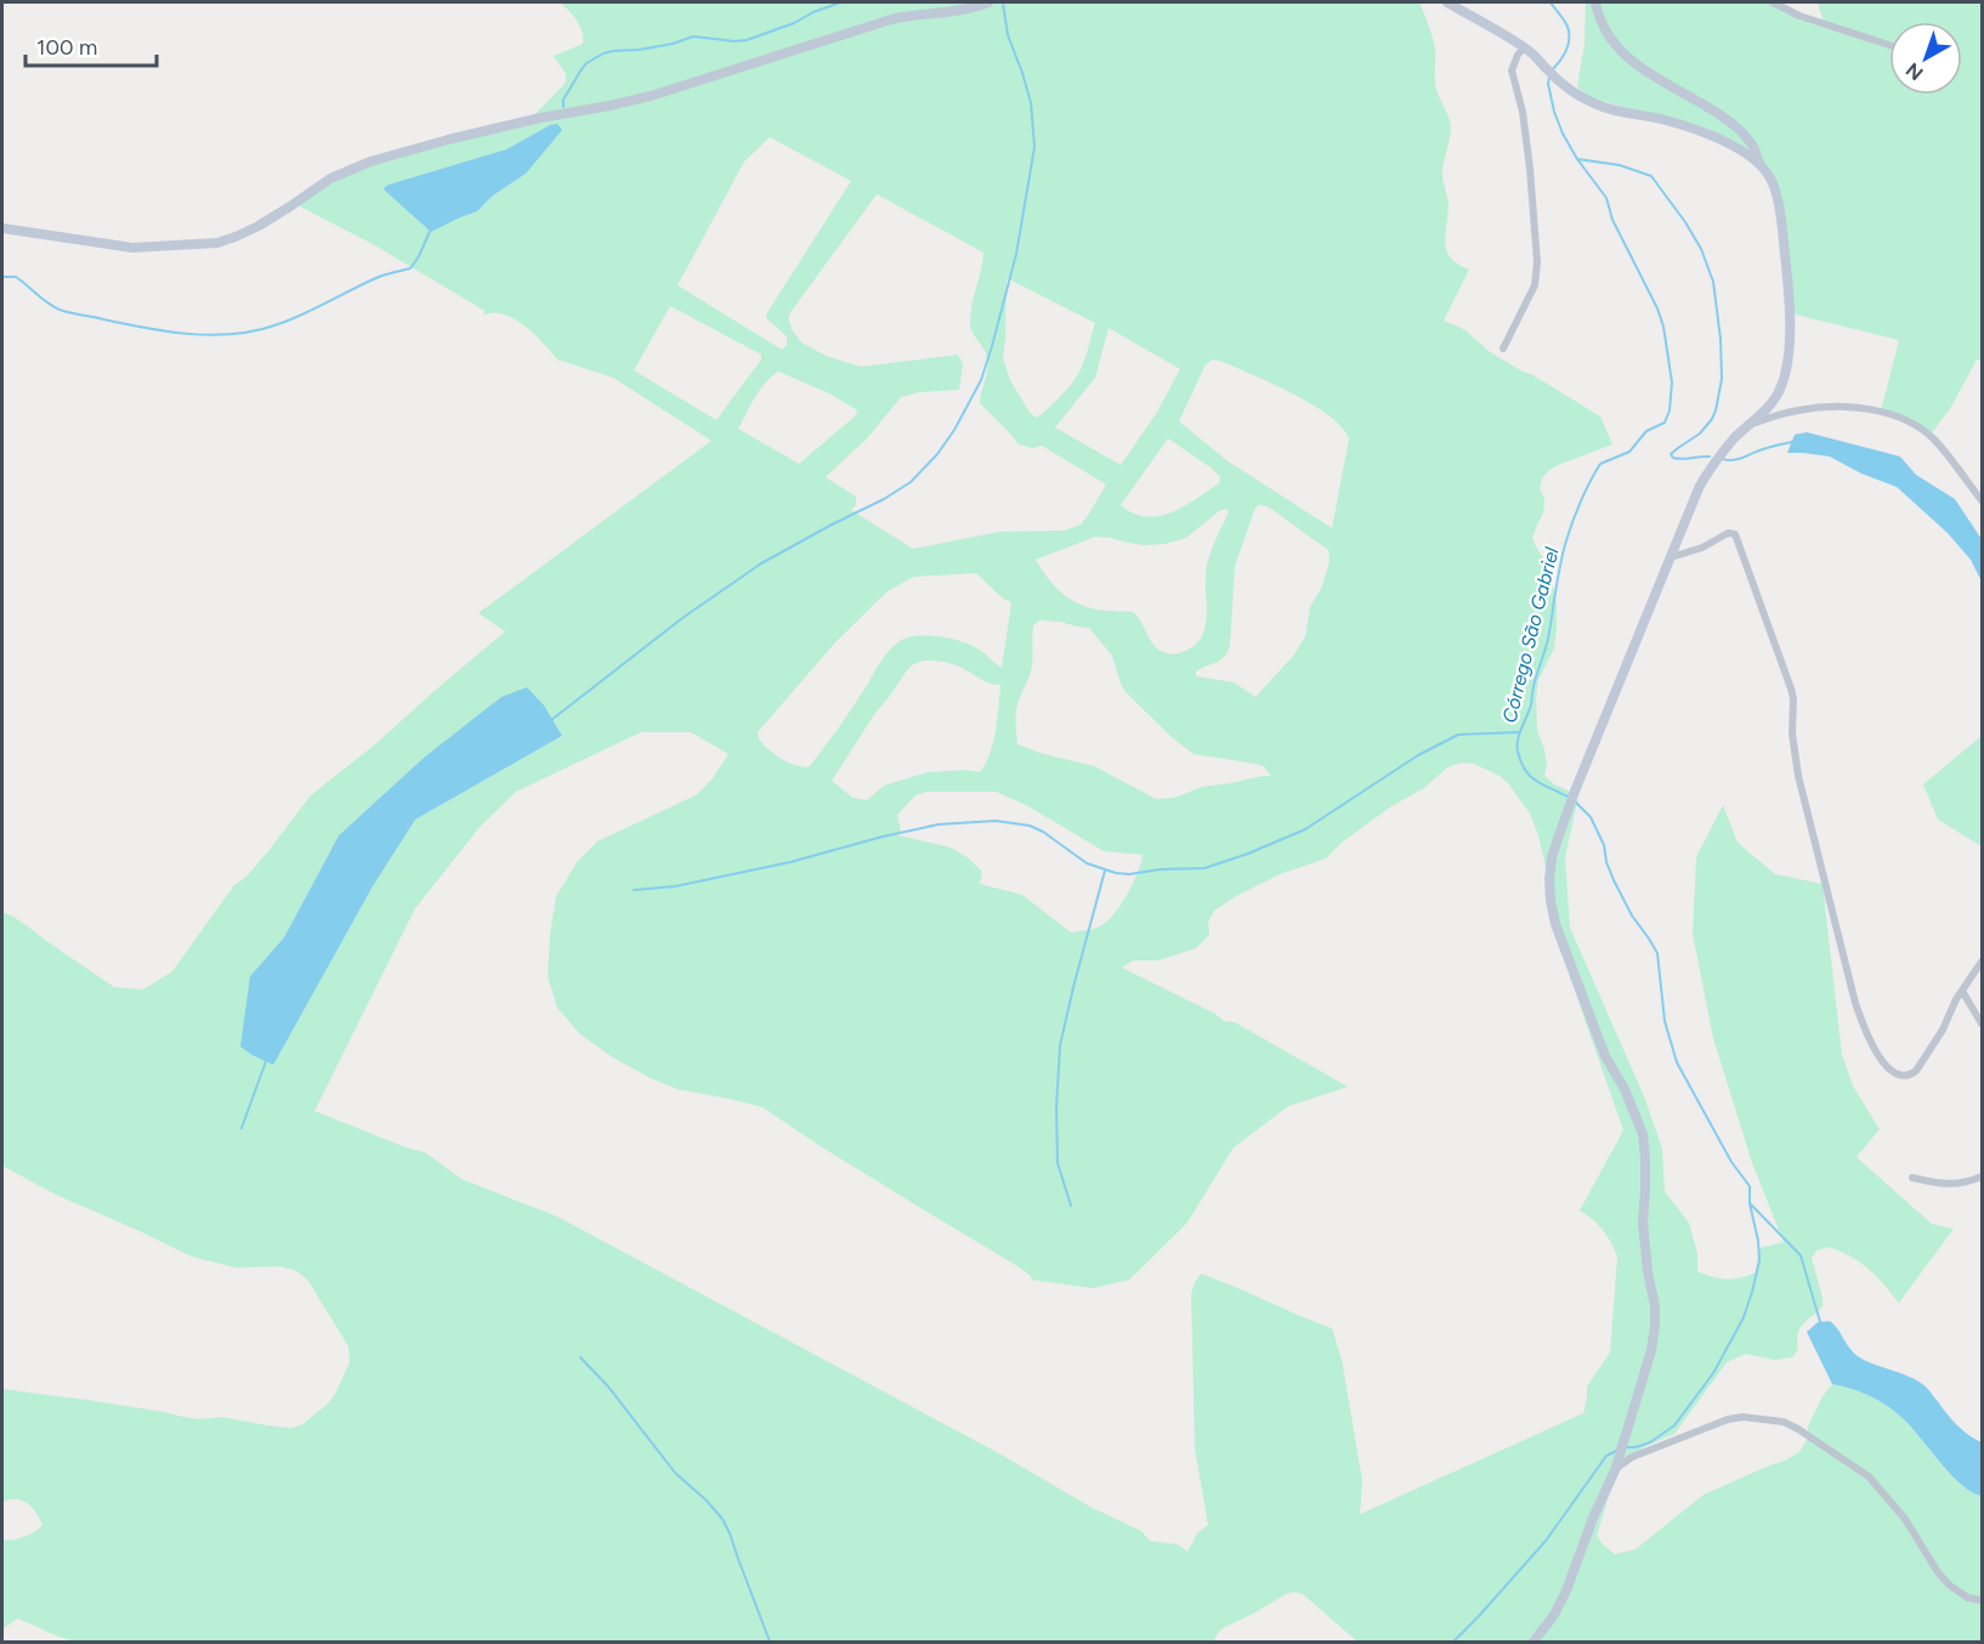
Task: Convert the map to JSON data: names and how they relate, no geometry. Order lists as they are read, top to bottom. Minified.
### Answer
{"water":["Córrego São Gabriel"],"scale_bar":"100 m","north":"bottom left"}
